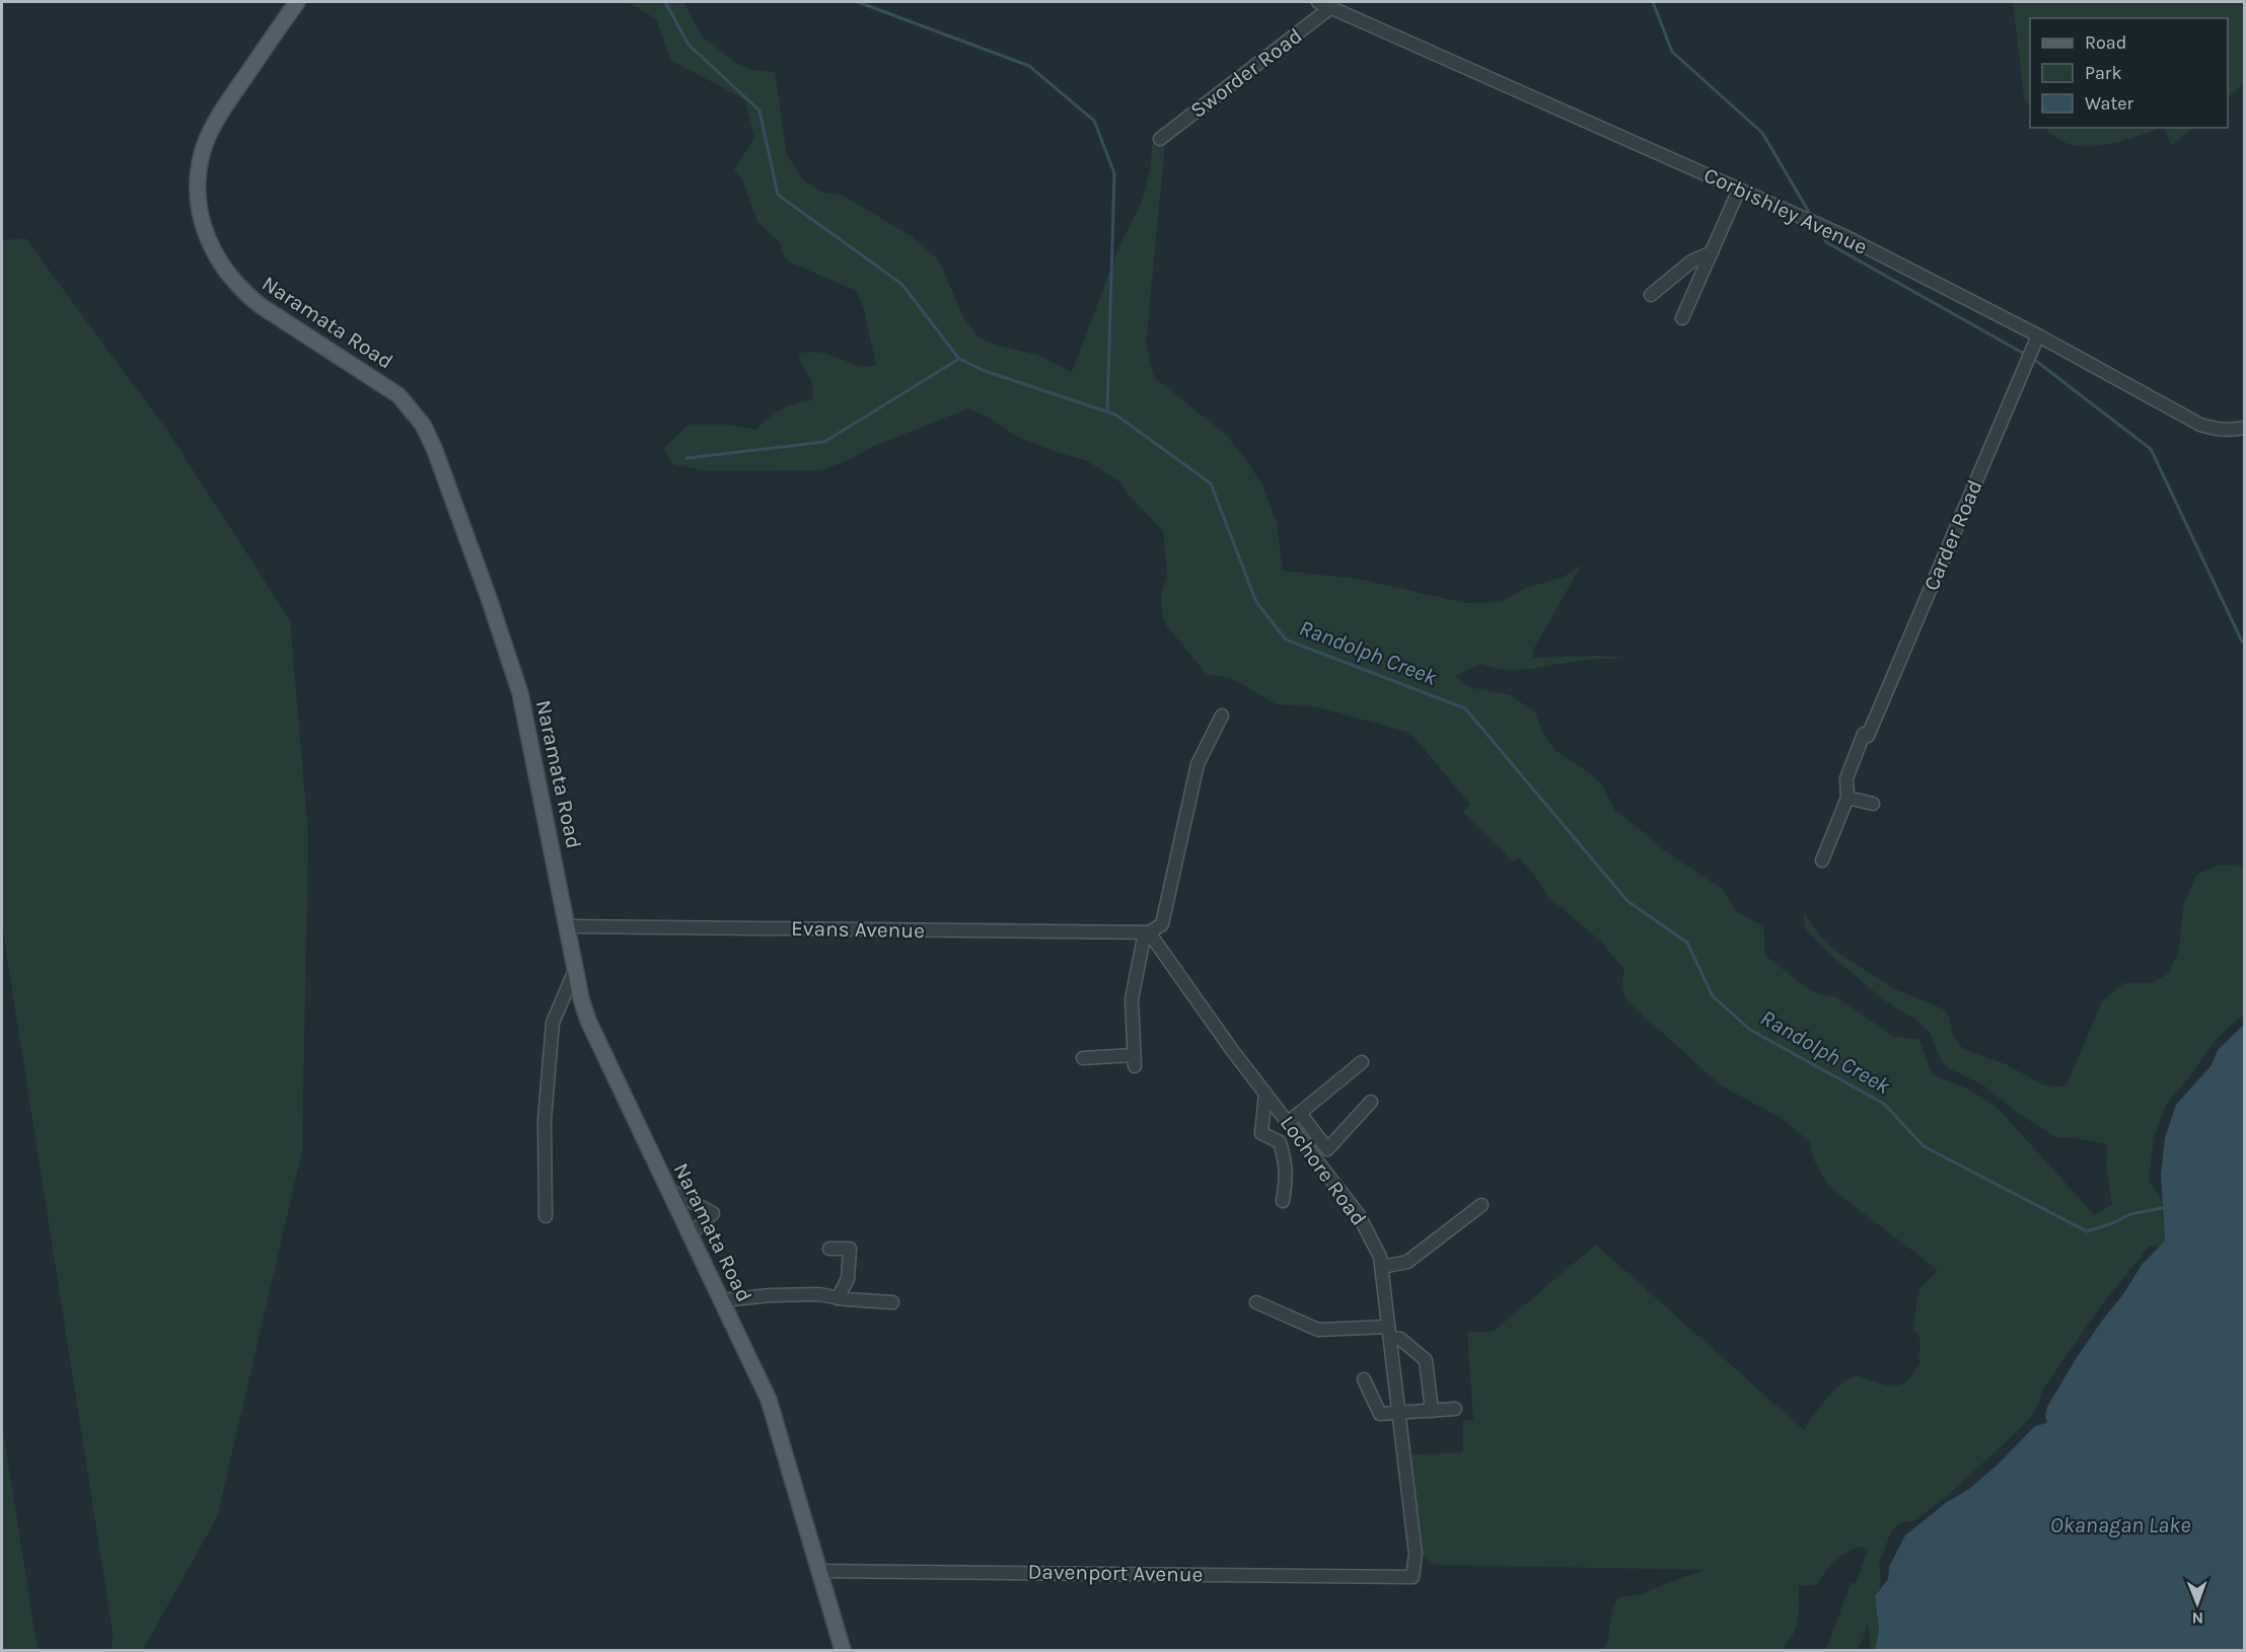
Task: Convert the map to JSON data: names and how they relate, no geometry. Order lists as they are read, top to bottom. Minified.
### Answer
{"streets":{"main road":["Naramata Road"],"street":["Sworder Road","Corbishley Avenue","Carder Road","Evans Avenue","Lochore Road","Davenport Avenue"]},"crossings":[["Sworder Road","Corbishley Avenue"],["Corbishley Avenue","Carder Road"],["Naramata Road","Evans Avenue"],["Naramata Road","Davenport Avenue"],["Evans Avenue","Lochore Road"],["Lochore Road","Davenport Avenue"]],"water":["Randolph Creek","Okanagan Lake"],"legend":["Road","Park","Water"],"north":"bottom"}
